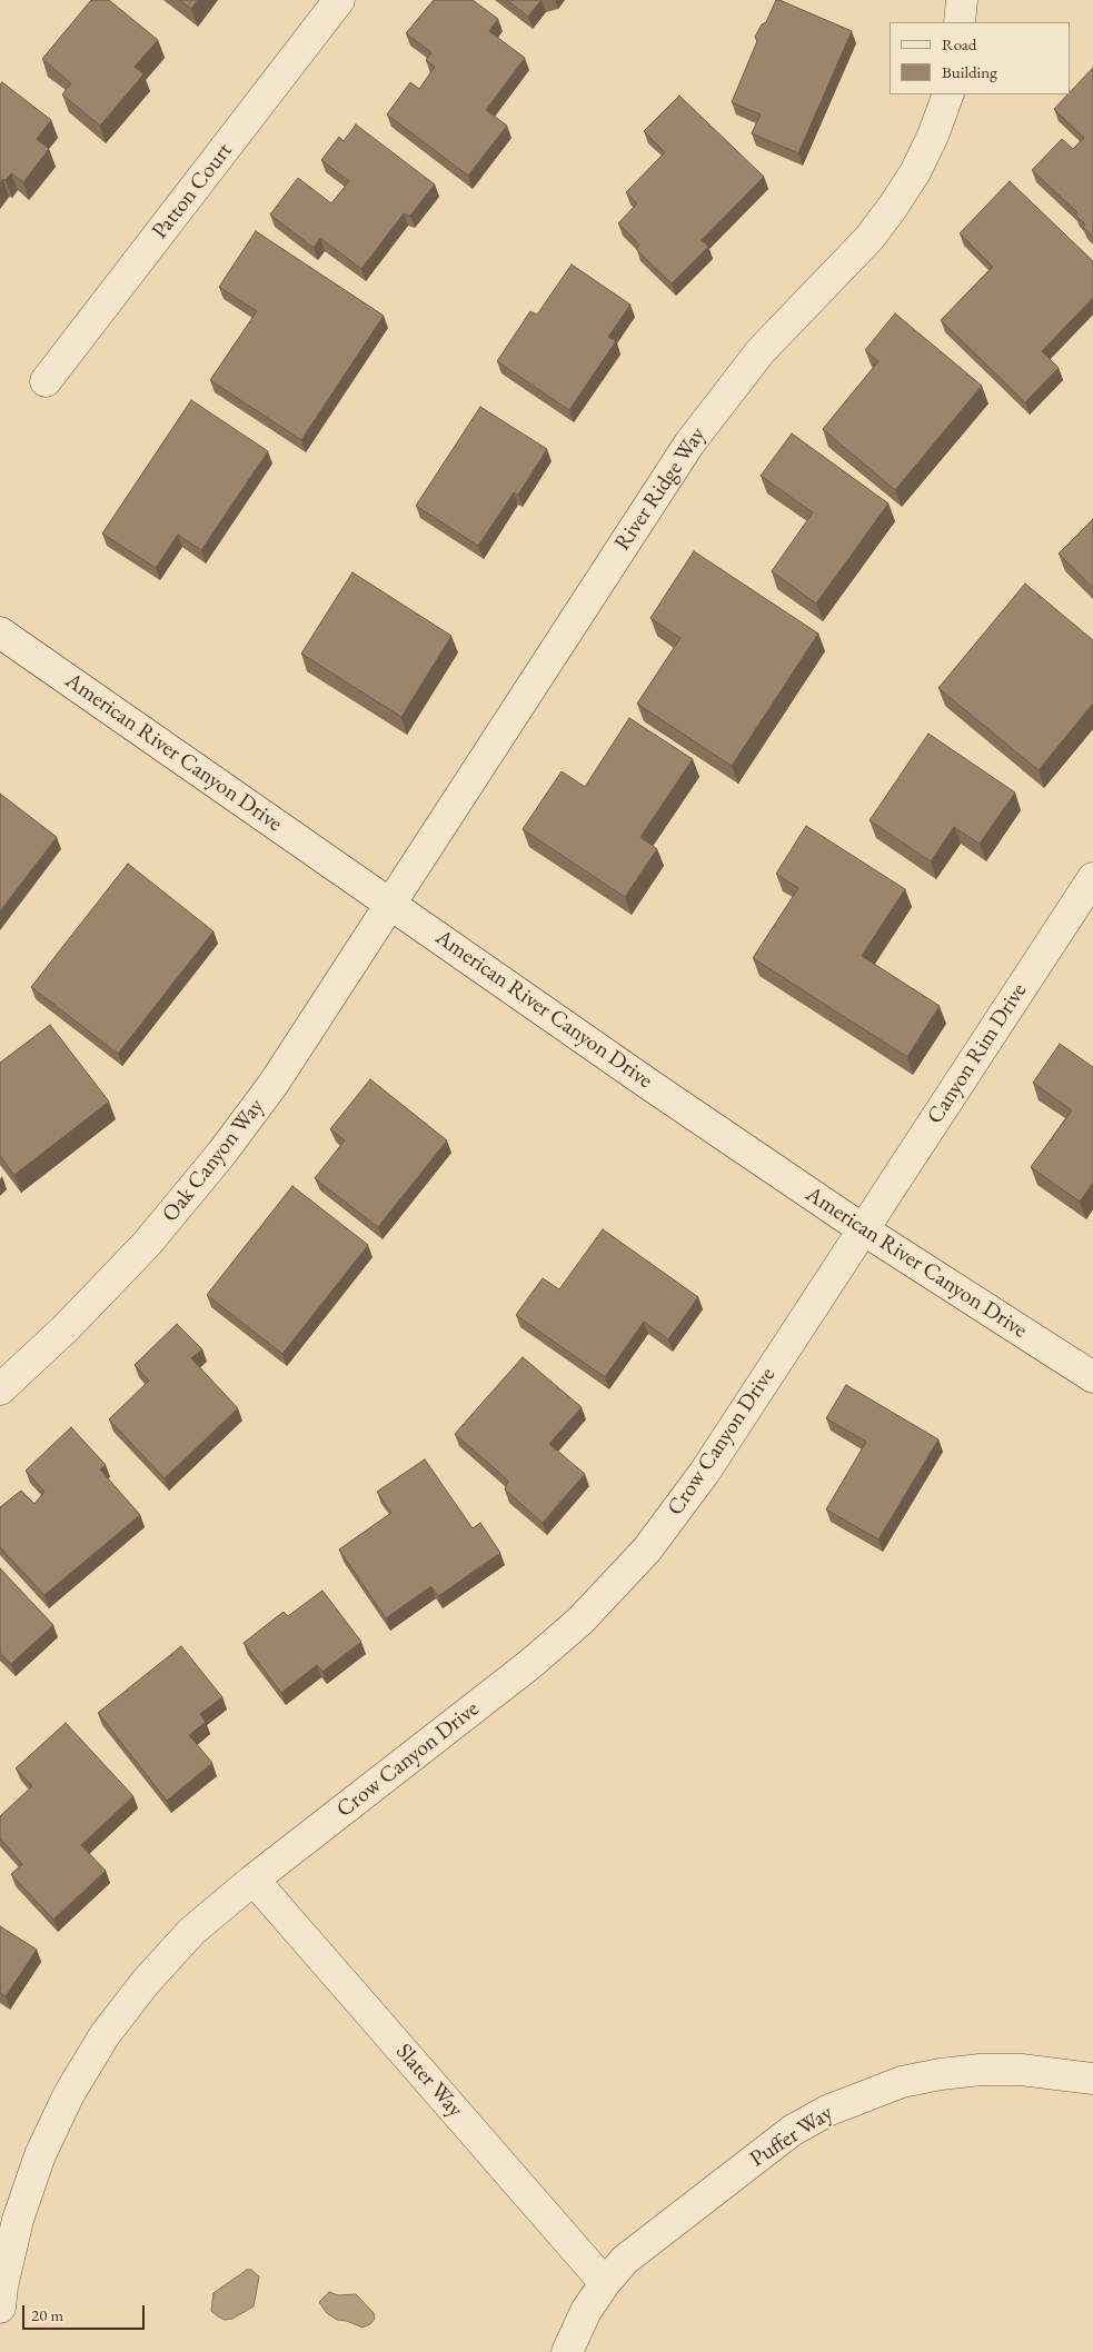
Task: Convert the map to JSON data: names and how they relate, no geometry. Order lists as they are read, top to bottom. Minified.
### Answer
{"streets":{"street":["Patton Court","River Ridge Way","American River Canyon Drive","Canyon Rim Drive","Oak Canyon Way","Crow Canyon Drive","Slater Way","Puffer Way"]},"crossings":[["River Ridge Way","American River Canyon Drive"],["River Ridge Way","Oak Canyon Way"],["American River Canyon Drive","Canyon Rim Drive"],["American River Canyon Drive","Oak Canyon Way"],["American River Canyon Drive","Crow Canyon Drive"],["Canyon Rim Drive","Crow Canyon Drive"],["Crow Canyon Drive","Slater Way"],["Slater Way","Puffer Way"]],"legend":["Road","Building"],"scale_bar":"20 m"}
